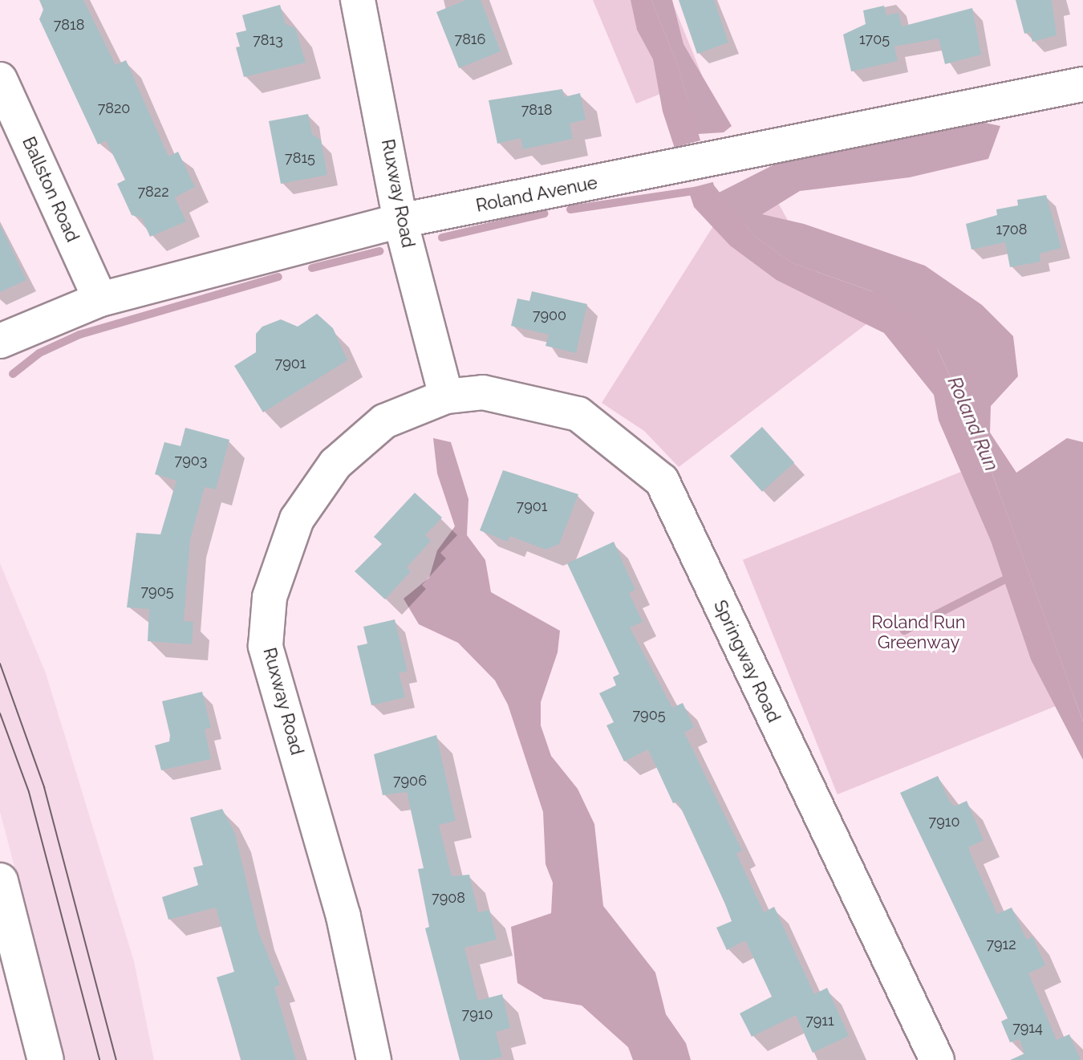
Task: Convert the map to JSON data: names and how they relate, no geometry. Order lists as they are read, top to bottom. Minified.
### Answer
{"streets":{"street":["Ballston Road","Ruxway Road","Roland Avenue","Springway Road"]},"crossings":[["Ballston Road","Roland Avenue"],["Ruxway Road","Roland Avenue"],["Ruxway Road","Springway Road"]],"water":["Roland Run"],"parks":["Roland Run Greenway"],"house_numbers":["7818","7816","1705","7813","7820","7818","7815","7822","1708","7900","7901","7903","7901","7905","7905","7906","7910","7908","7912","7910","7911","7914"]}
